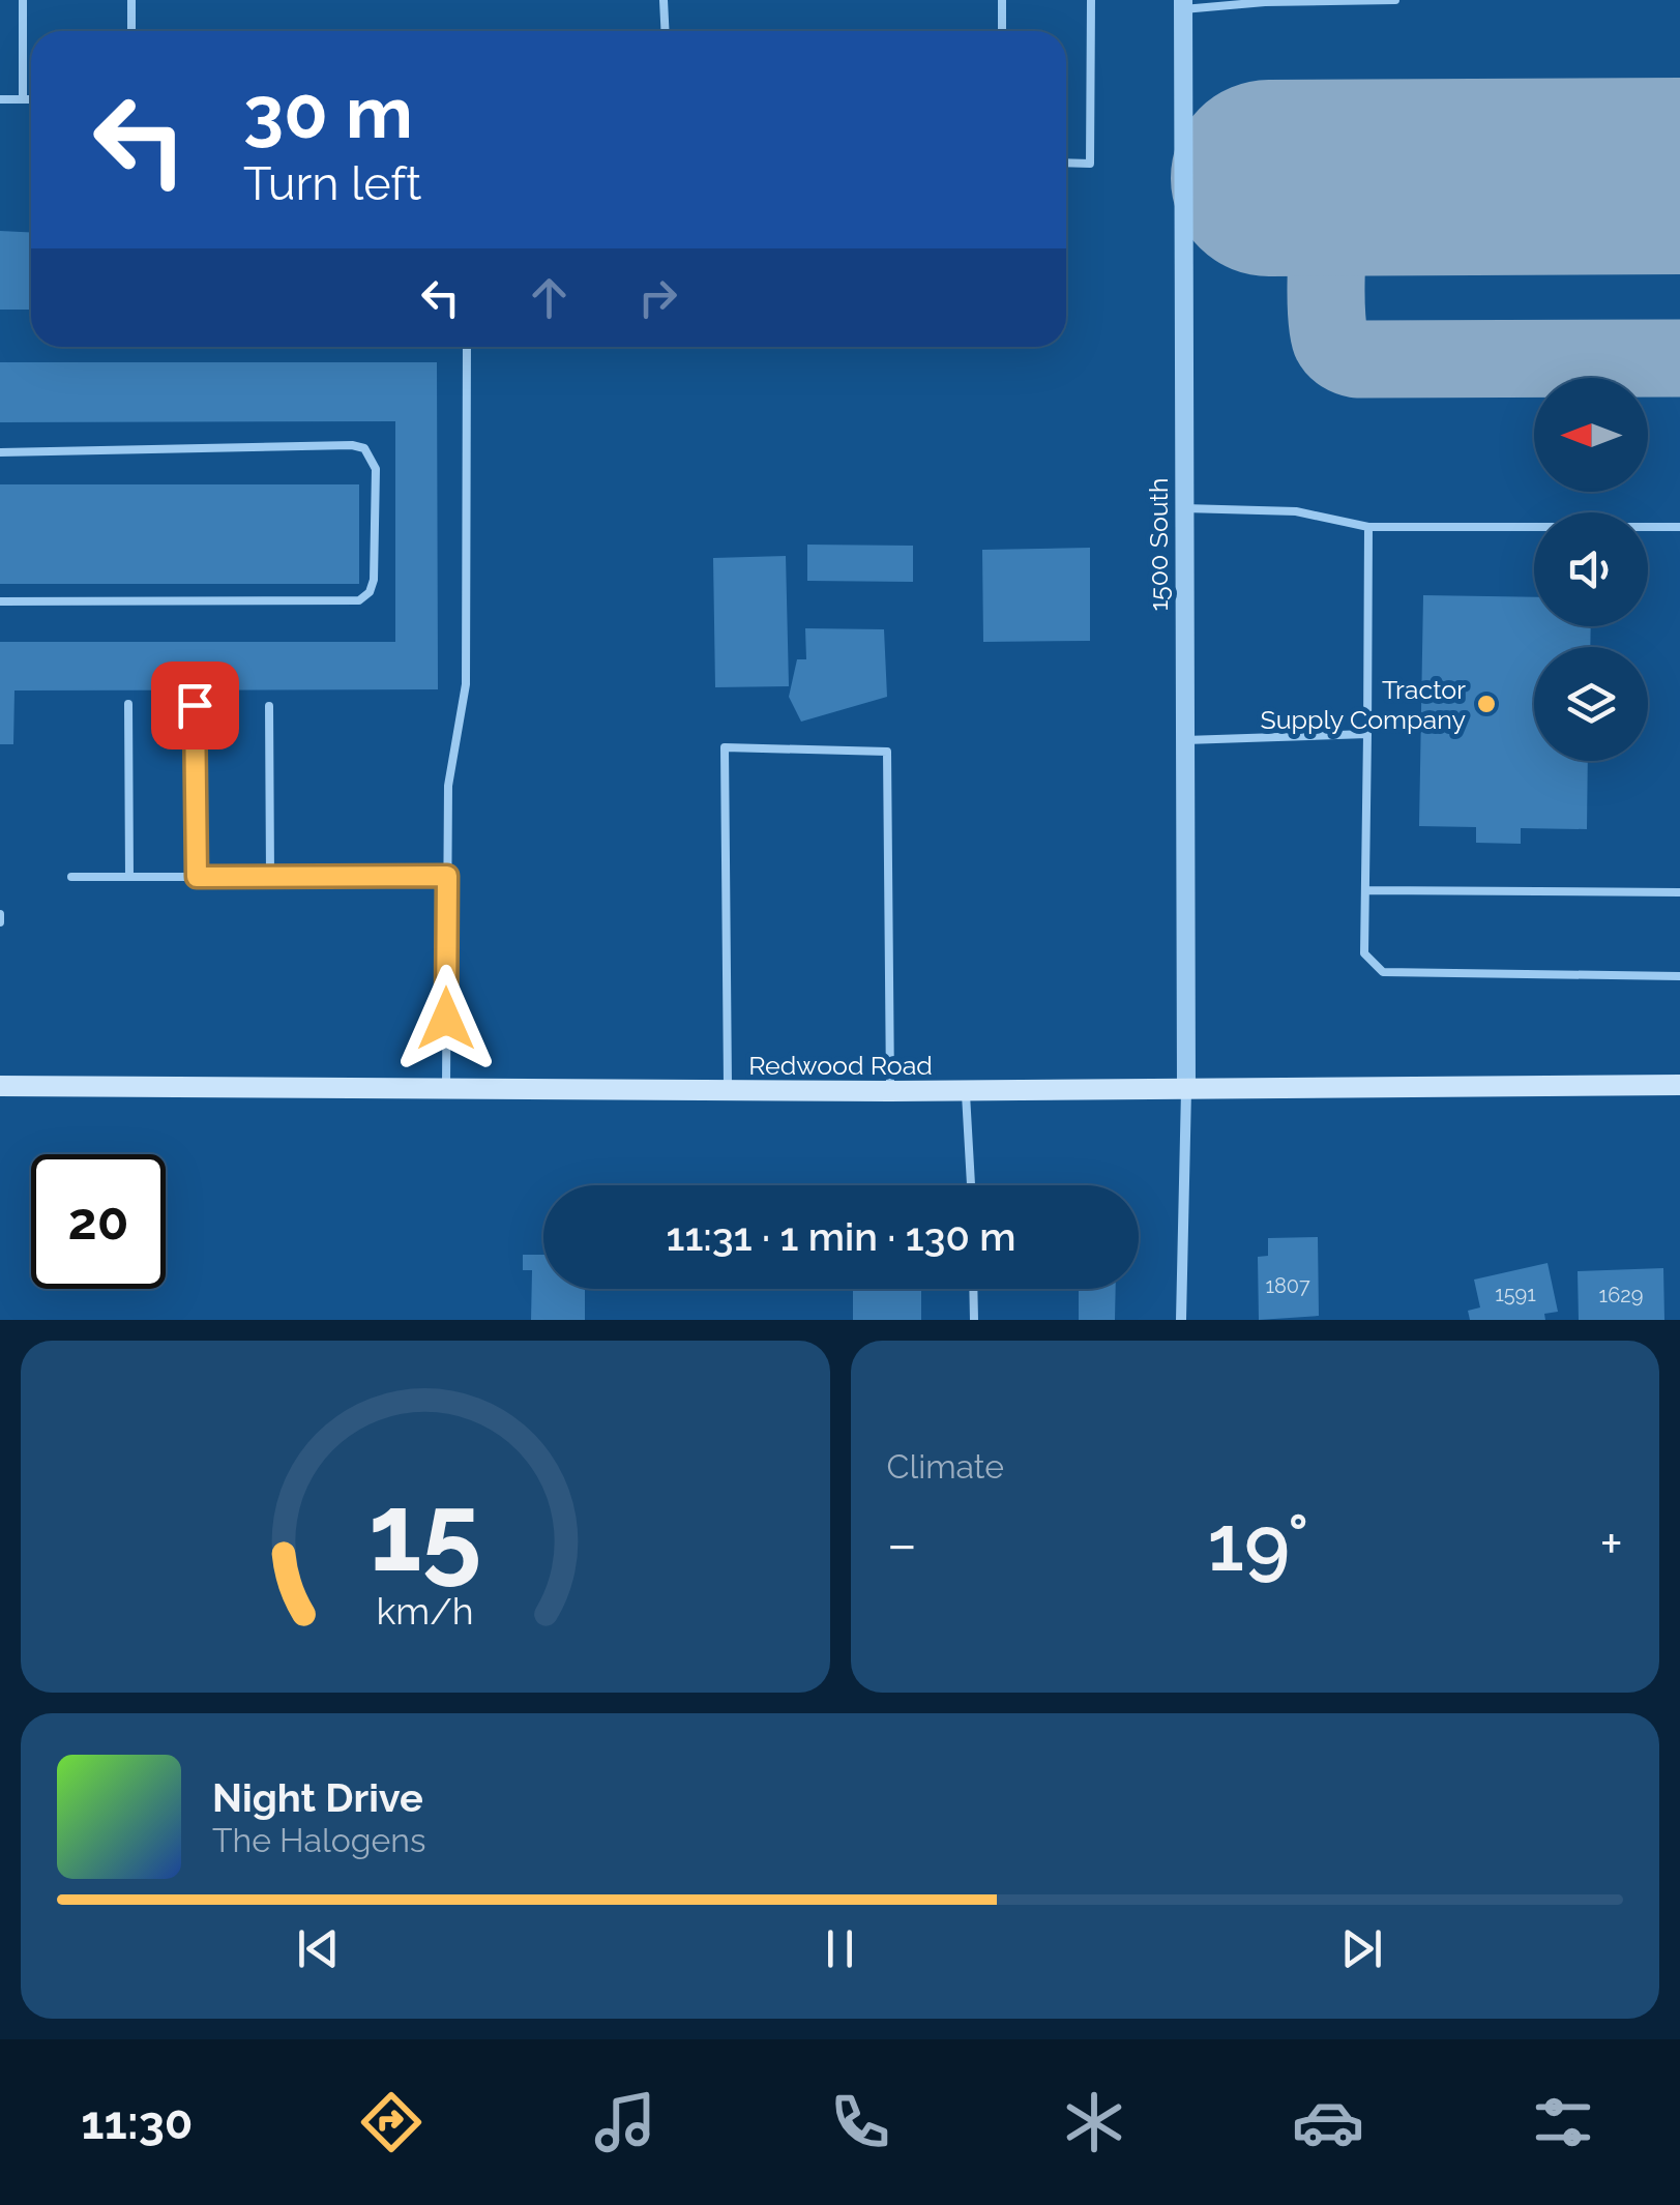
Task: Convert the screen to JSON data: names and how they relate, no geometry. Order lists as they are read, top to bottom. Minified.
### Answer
{"streets":{"main road":["Redwood Road"],"street":["1500 South"]},"crossings":[["1500 South","Redwood Road"]],"places":["Tractor Supply Company"],"house_numbers":["1807","1591","1629"],"north":"left","page":{"turn":["30 m","Turn left"],"limit":"20","trip":"11:31 · 1 min · 130 m","tile":"Climate","heat":["−","19°","+"],"song":["Night Drive","The Halogens"],"tabs":"11:30","gauge":["15","km/h"]}}
